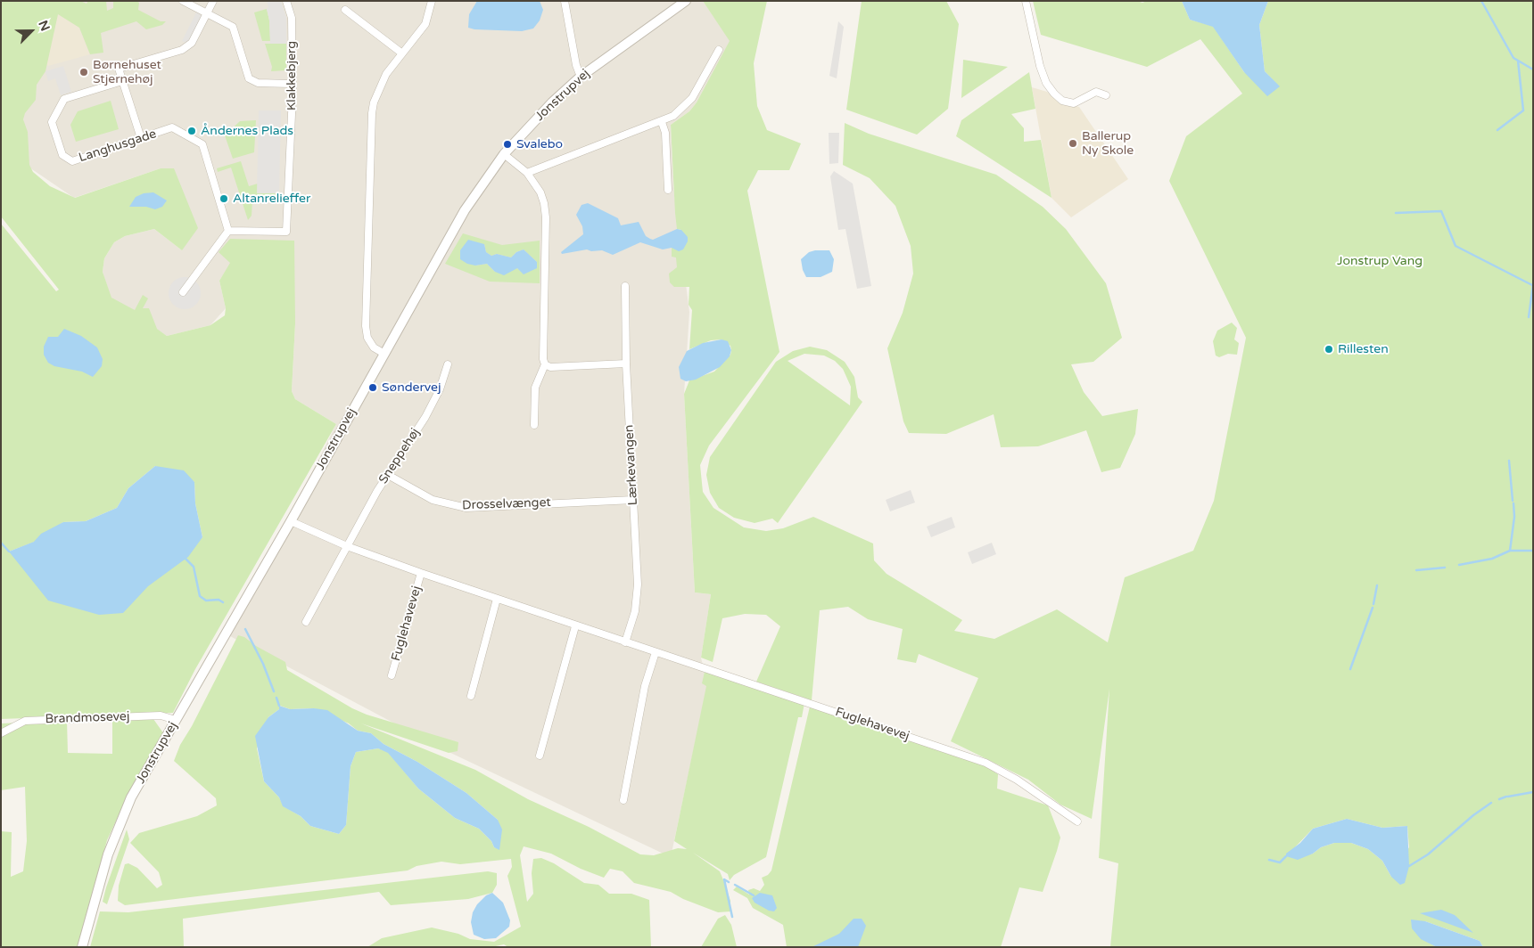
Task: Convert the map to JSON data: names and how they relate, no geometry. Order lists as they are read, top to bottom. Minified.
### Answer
{"streets":{"street":["Klakkebjerg","Jonstrupvej","Langhusgade","Sneppehøj","Lærkevangen","Drosselvænget","Fuglehavevej","Brandmosevej"]},"crossings":[["Klakkebjerg","Langhusgade"],["Jonstrupvej","Fuglehavevej"],["Jonstrupvej","Brandmosevej"],["Sneppehøj","Drosselvænget"],["Sneppehøj","Fuglehavevej"],["Lærkevangen","Drosselvænget"],["Lærkevangen","Fuglehavevej"]],"parks":["Jonstrup Vang"],"places":["Børnehuset Stjernehøj","Åndernes Plads","Ballerup Ny Skole","Svalebo","Altanrelieffer","Rillesten","Søndervej"],"north":"top right"}
